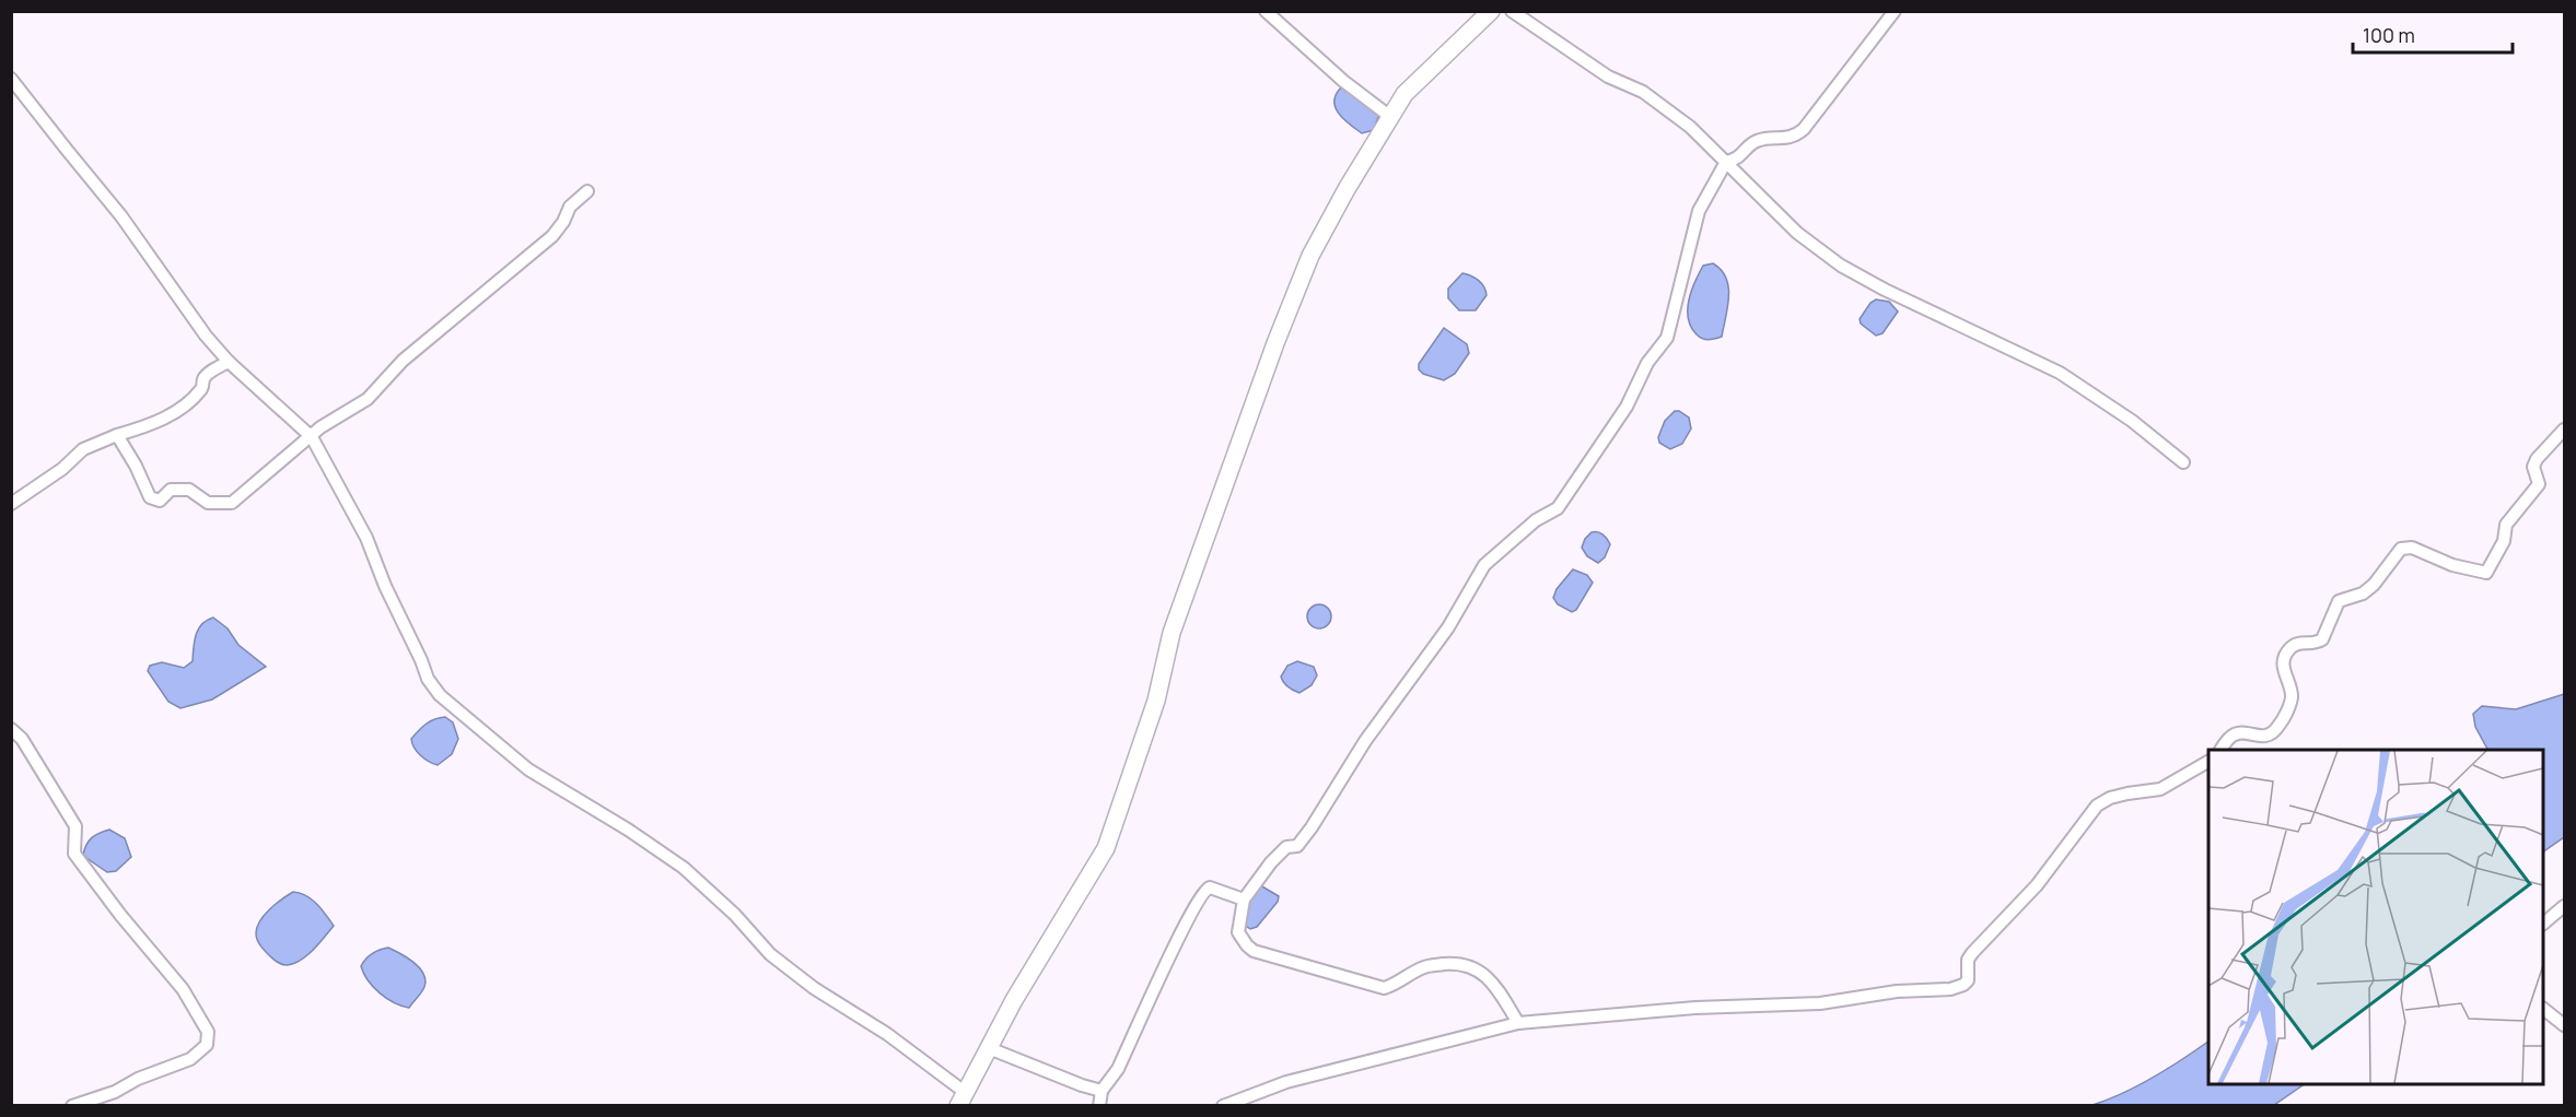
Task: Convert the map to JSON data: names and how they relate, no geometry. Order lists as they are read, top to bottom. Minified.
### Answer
{"scale_bar":"100 m"}
